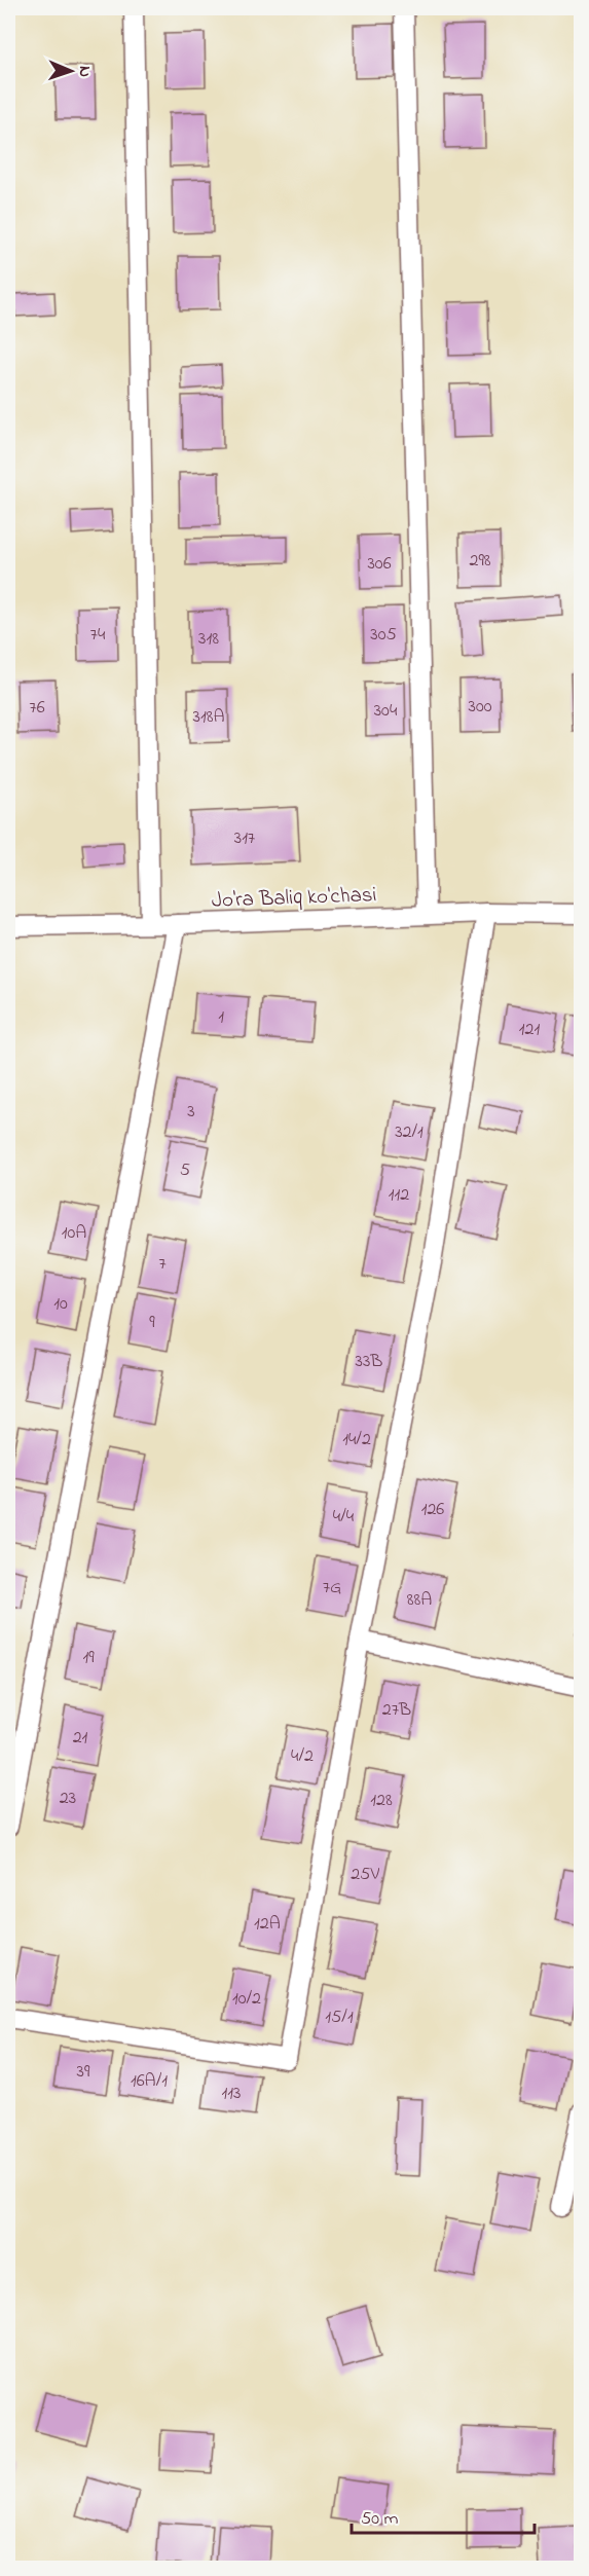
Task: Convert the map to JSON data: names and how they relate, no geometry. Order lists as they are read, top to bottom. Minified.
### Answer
{"streets":{"street":["Jo'ra Baliq ko'chasi"]},"house_numbers":["298","306","74","305","318","300","76","304","318A","317","1","121","3","32/1","5","112","10A","7","10","9","33B","14/2","126","4/4","7G","88A","19","27B","21","4/2","23","128","25V","12A","10/2","15/1","39","16A/1","113"],"scale_bar":"50 m","north":"right"}
